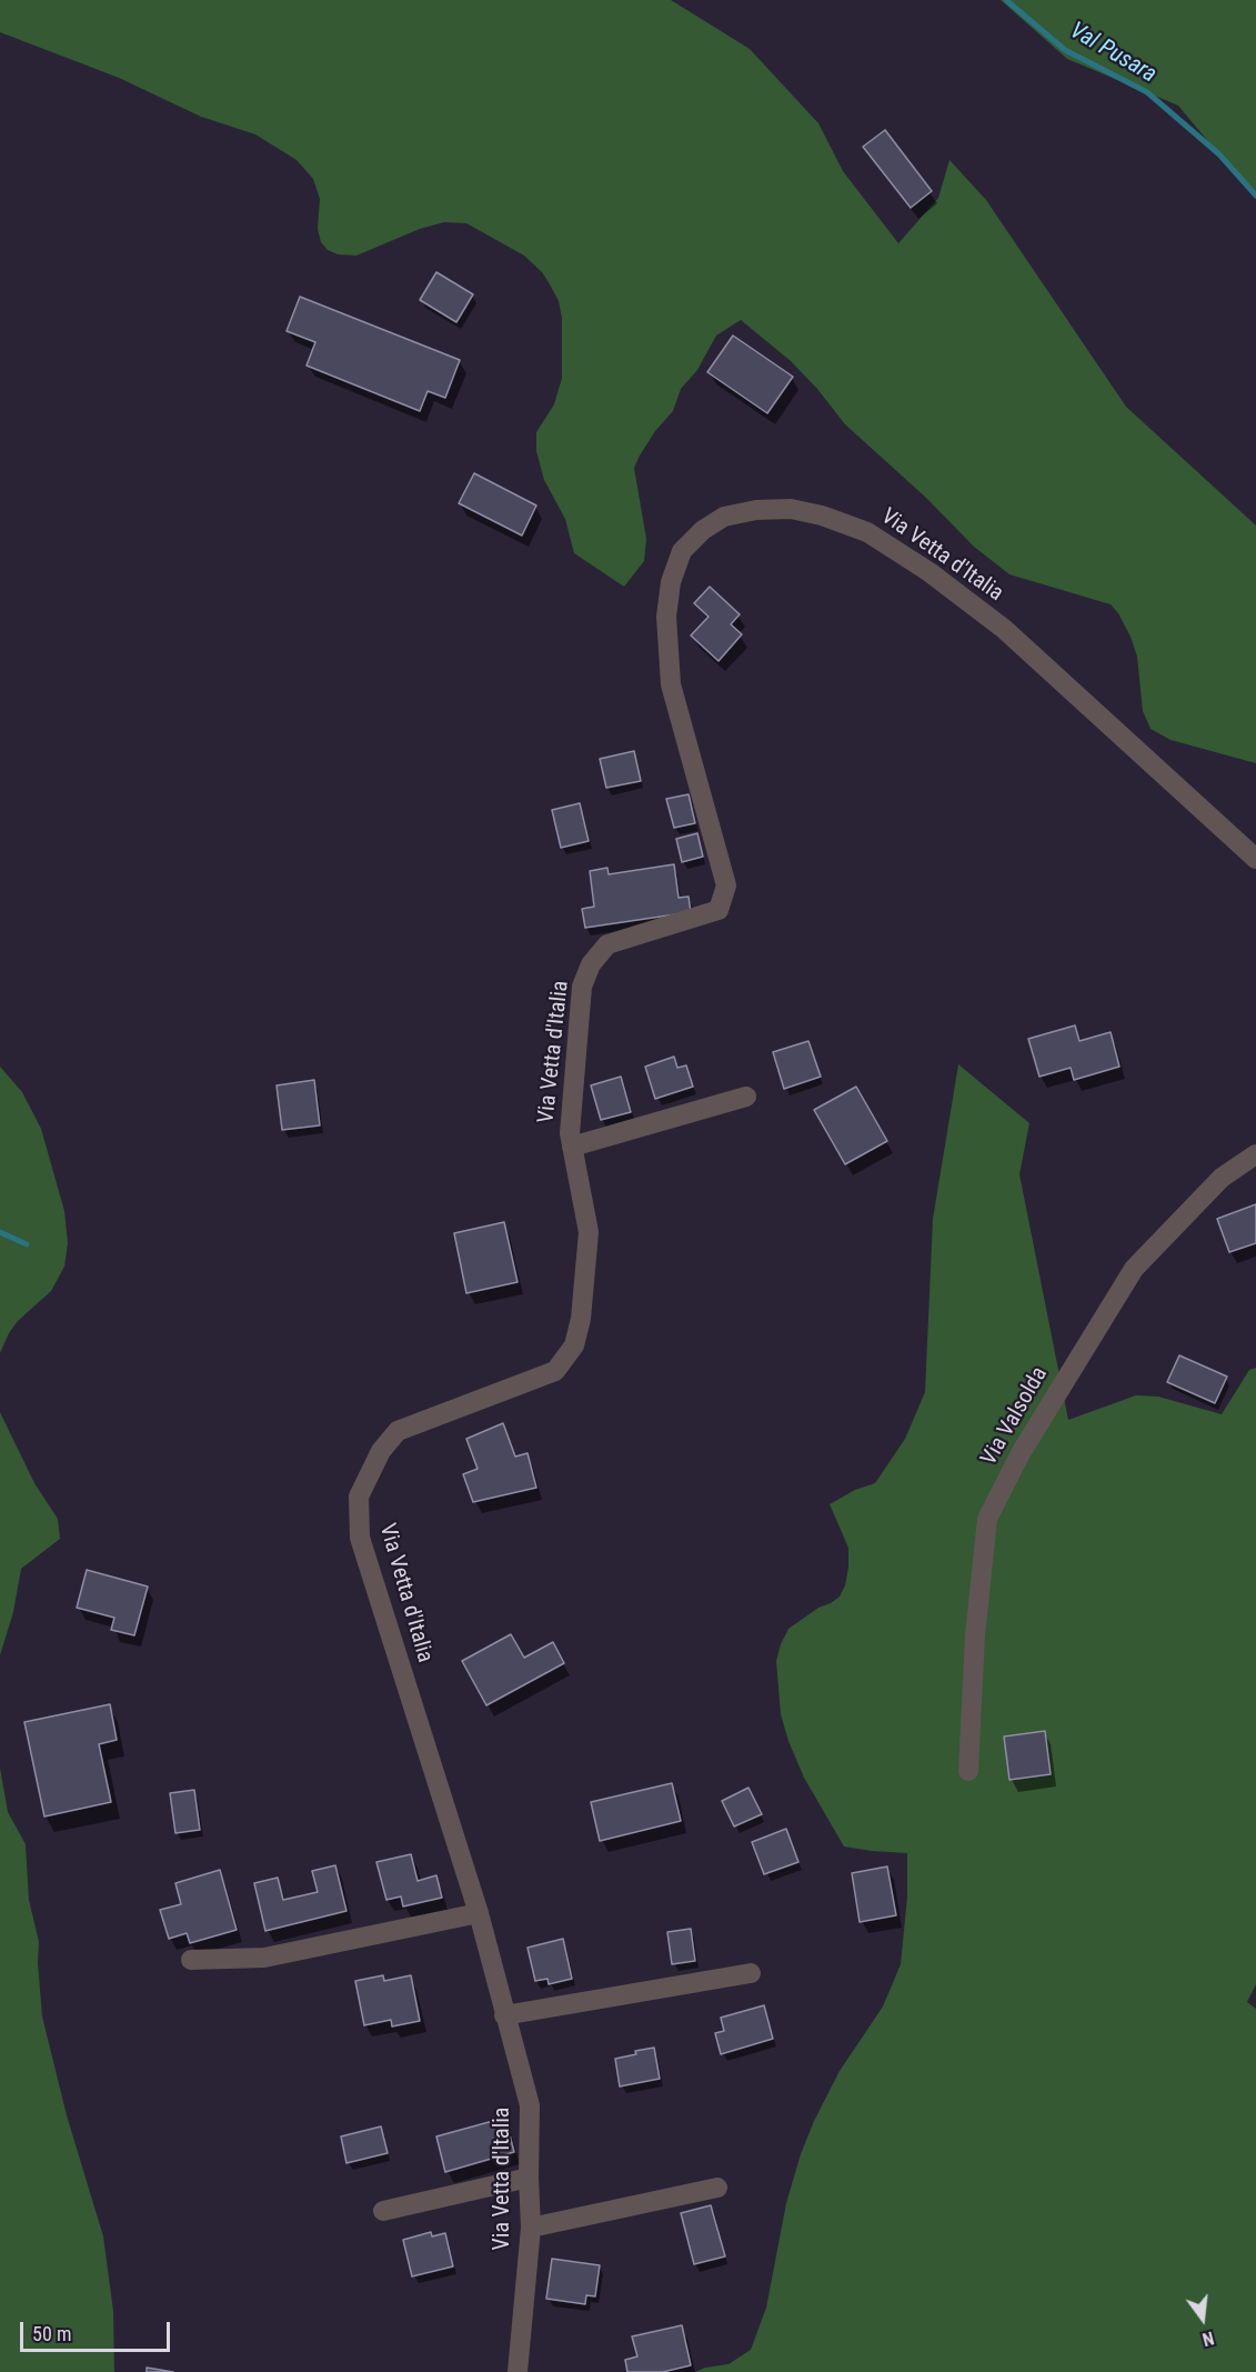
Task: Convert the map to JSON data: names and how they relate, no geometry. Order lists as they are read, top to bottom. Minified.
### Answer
{"streets":{"street":["Via Vetta d'Italia","Via Valsolda"]},"water":["Val Pusara"],"scale_bar":"50 m","north":"bottom"}
